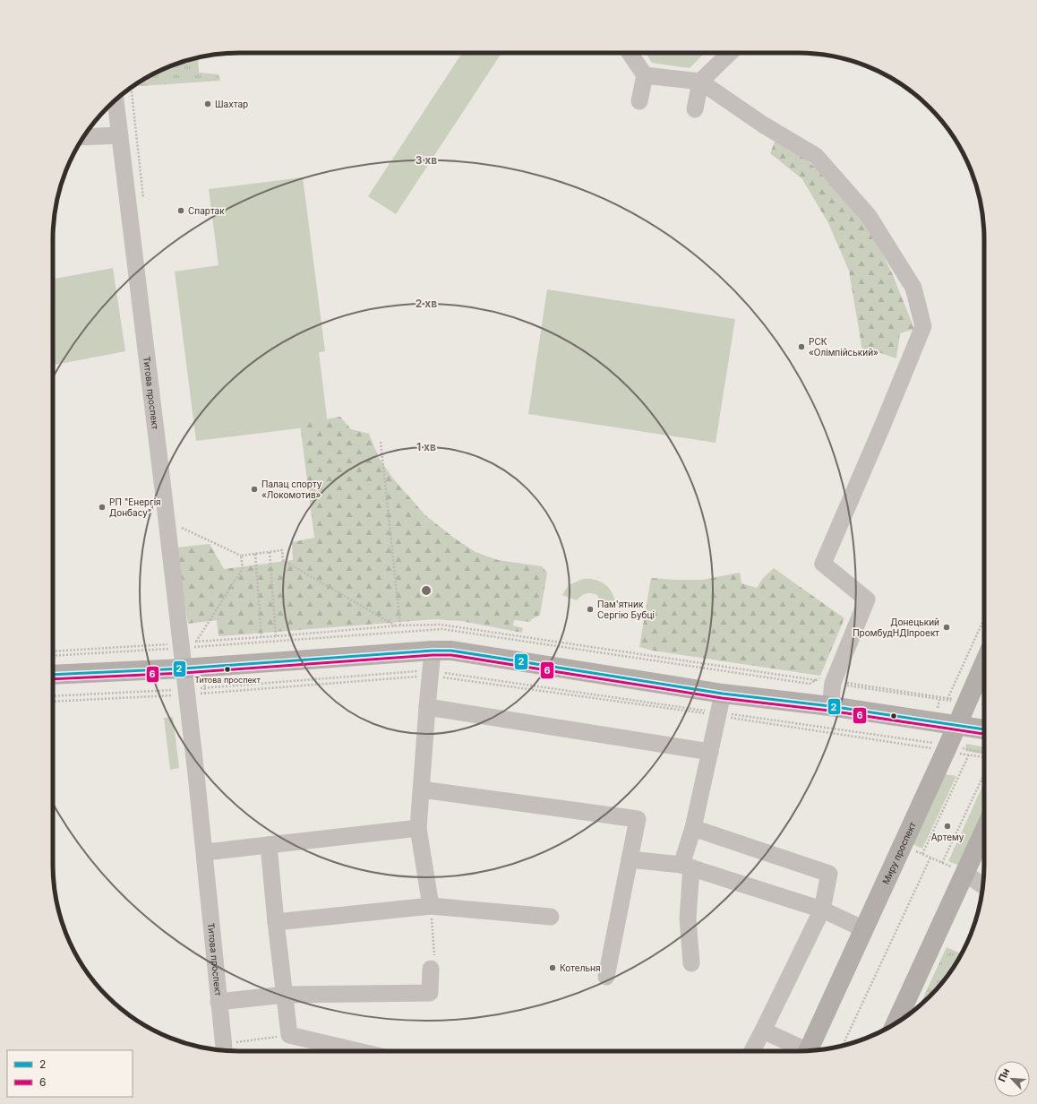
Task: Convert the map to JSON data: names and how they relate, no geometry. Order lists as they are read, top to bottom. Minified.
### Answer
{"streets":{"main road":["Миру проспект"],"street":["Титова проспект"]},"places":["Шахтар","Спартак","РСК «Олімпійський»","Палац спорту «Локомотив»","РП \"Енергія Донбасу\"","Пам'ятник Сергію Бубці","Донецький ПромбудНДІпроект","Титова проспект","Артему","Котельня"],"lines":["transit line 2","transit line 6"],"legend":["2","6"],"north":"top left","rings":["3 хв","2 хв","1 хв"]}
